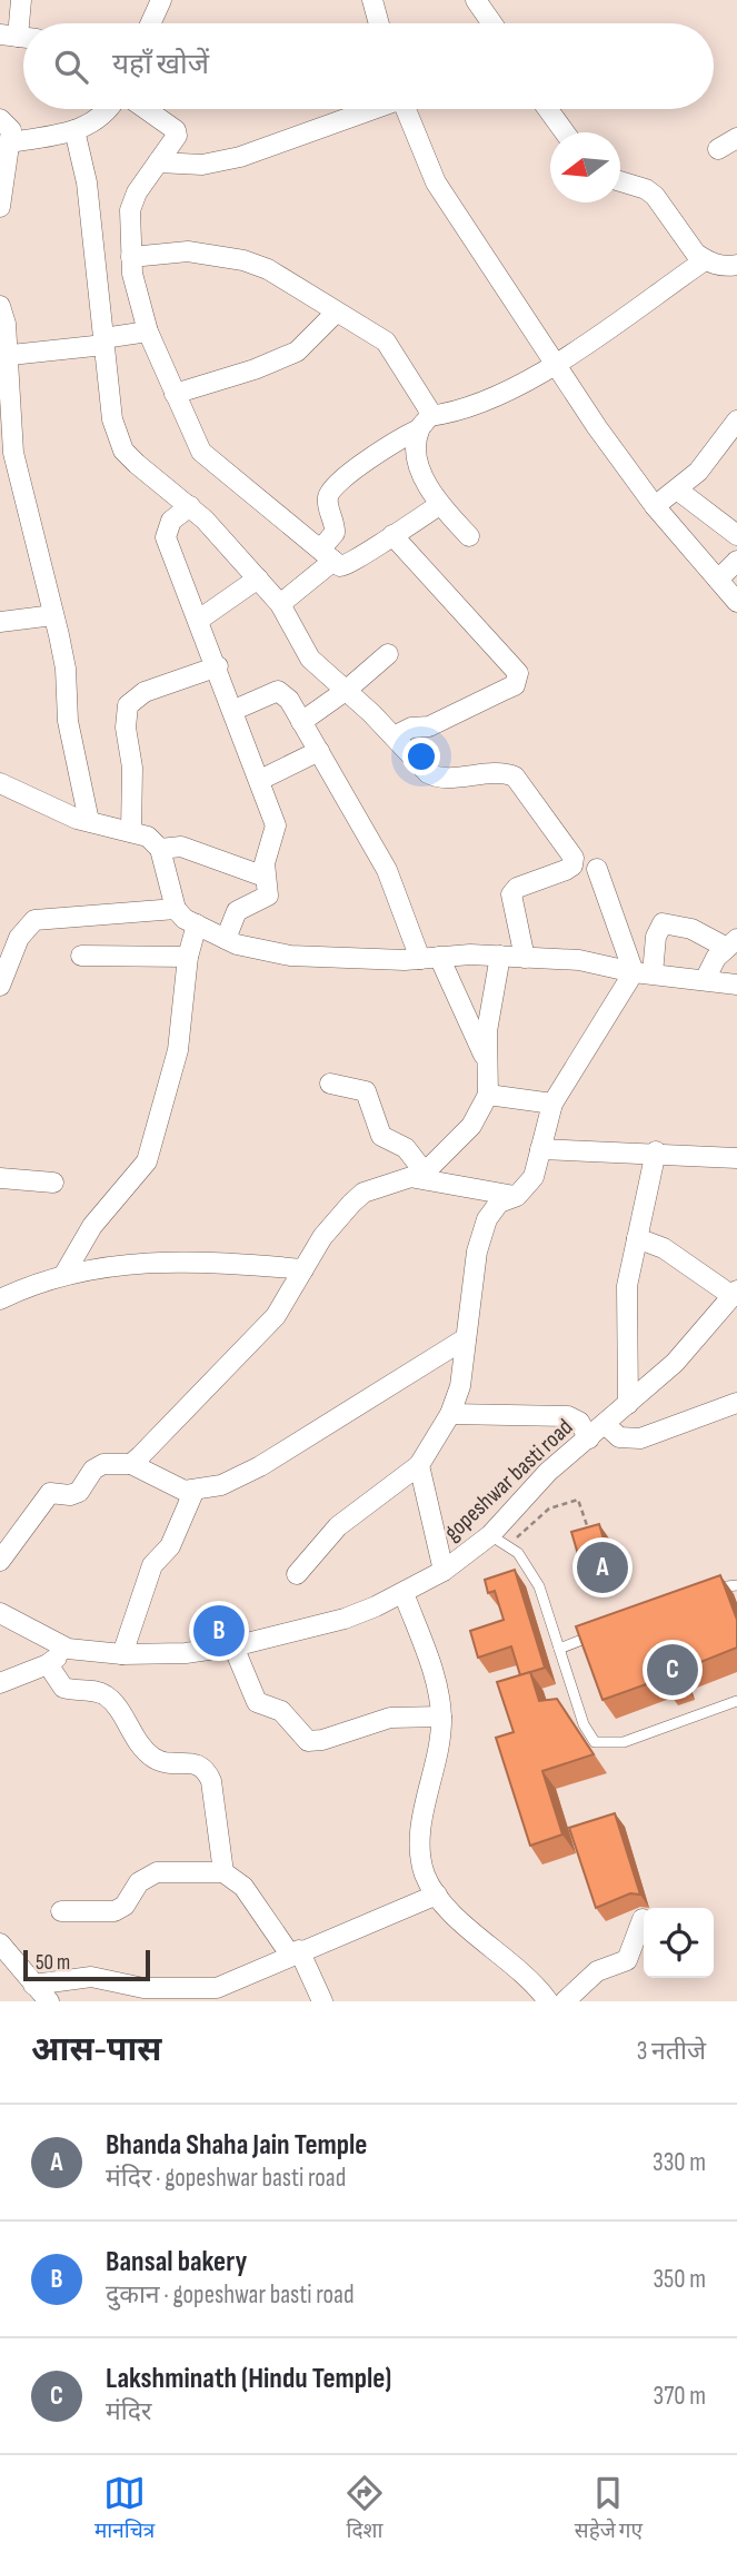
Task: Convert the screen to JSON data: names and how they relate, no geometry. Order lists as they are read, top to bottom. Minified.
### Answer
{"streets":{"street":["gopeshwar basti road"]},"scale_bar":"50 m","north":"left","page":{"search":"यहाँ खोजें","pins":["A","B","C"],"scale":"50 m","heading":["आस-पास","3 नतीजे"],"list":[{"mark":"A","name":"Bhanda Shaha Jain Temple","note":"मंदिर · gopeshwar basti road","value":"330 m"},{"mark":"B","name":"Bansal bakery","note":"दुकान · gopeshwar basti road","value":"350 m"},{"mark":"C","name":"Lakshminath (Hindu Temple)","note":"मंदिर","value":"370 m"}],"nav":["मानचित्र","दिशा","सहेजे गए"]}}
